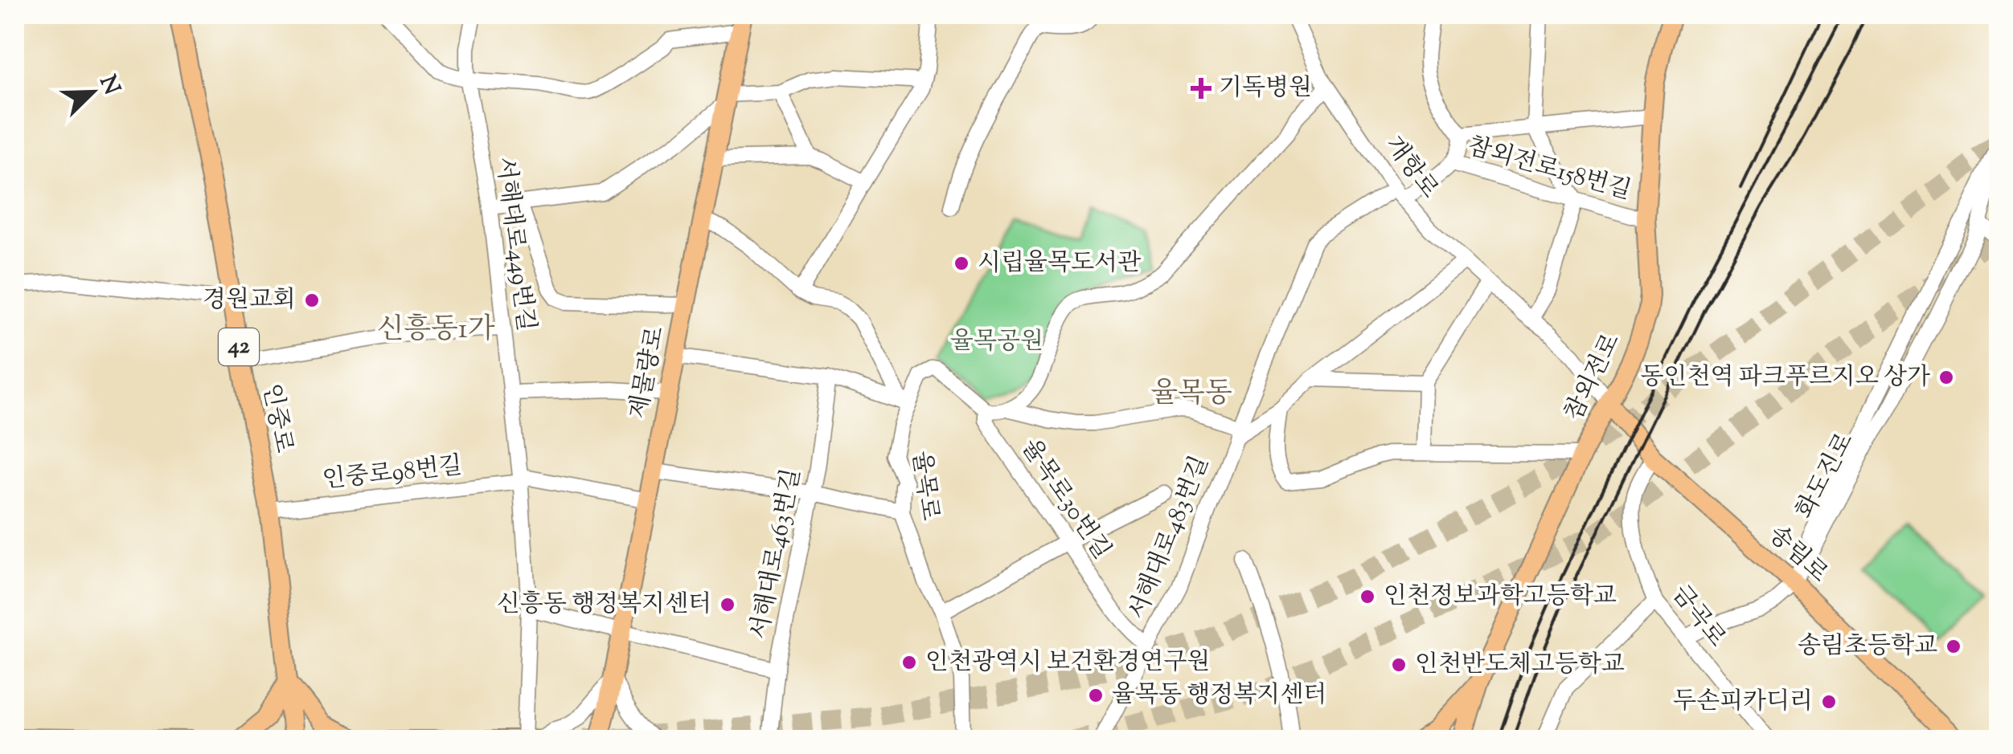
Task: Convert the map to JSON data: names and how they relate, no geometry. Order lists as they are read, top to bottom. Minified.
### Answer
{"streets":{"main road":["42","제물량로","참외전로","인중로","송림로"],"street":["개항로","참외전로158번길","서해대로449번길","인중로98번길","화도진로","율목로","율목로30번길","서해대로483번길","서해대로463번길","금곡로"]},"crossings":[["개항로","참외전로158번길"],["개항로","참외전로"],["개항로","서해대로483번길"],["개항로","송림로"],["참외전로158번길","참외전로"],["참외전로158번길","서해대로483번길"],["서해대로449번길","인중로98번길"],["제물량로","인중로98번길"],["참외전로","송림로"],["인중로","인중로98번길"],["화도진로","송림로"],["율목로","율목로30번길"],["율목로30번길","서해대로483번길"],["송림로","금곡로"]],"districts":["신흥동1가","율목동"],"parks":["율목공원"],"places":{"health":["기독병원"],"other":["시립율목도서관","경원교회","동인천역 파크푸르지오 상가","인천정보과학고등학교","신흥동 행정복지센터","송림초등학교","인천광역시 보건환경연구원","인천반도체고등학교","율목동 행정복지센터","두손피카디리"]},"north":"top right"}
